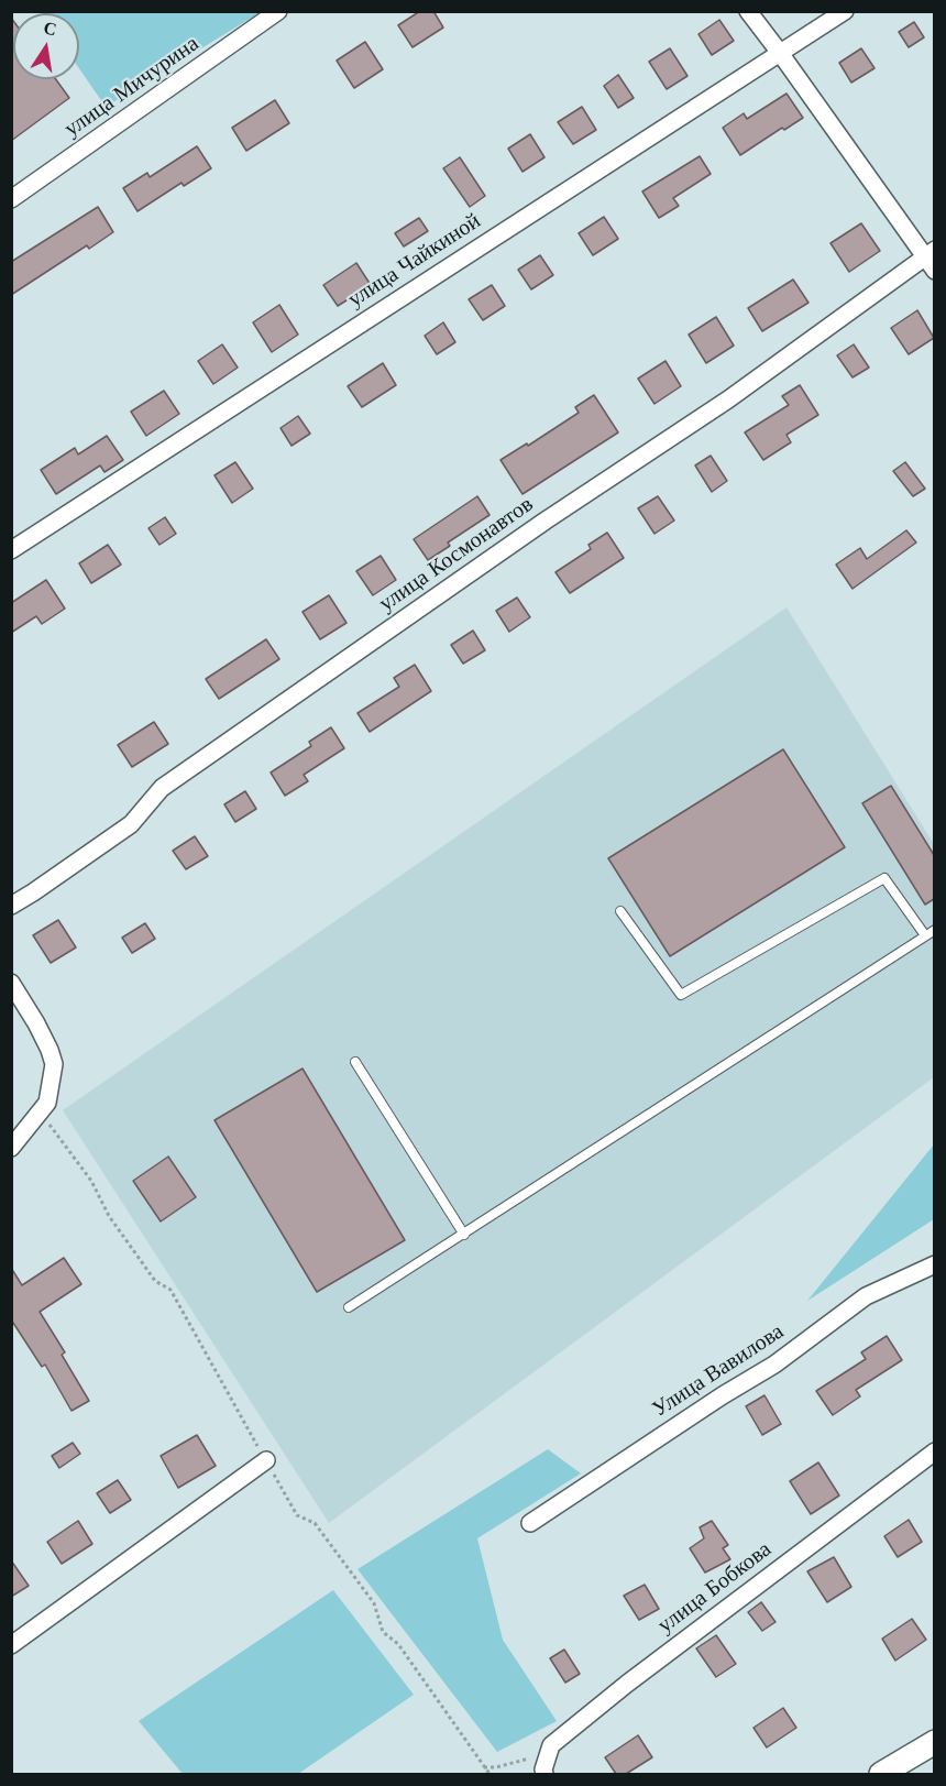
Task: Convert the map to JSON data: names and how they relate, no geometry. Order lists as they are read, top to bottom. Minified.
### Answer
{"streets":{"street":["улица Мичурина","улица Чайкиной","улица Космонавтов","Улица Вавилова","улица Бобкова"]},"north":"top"}
